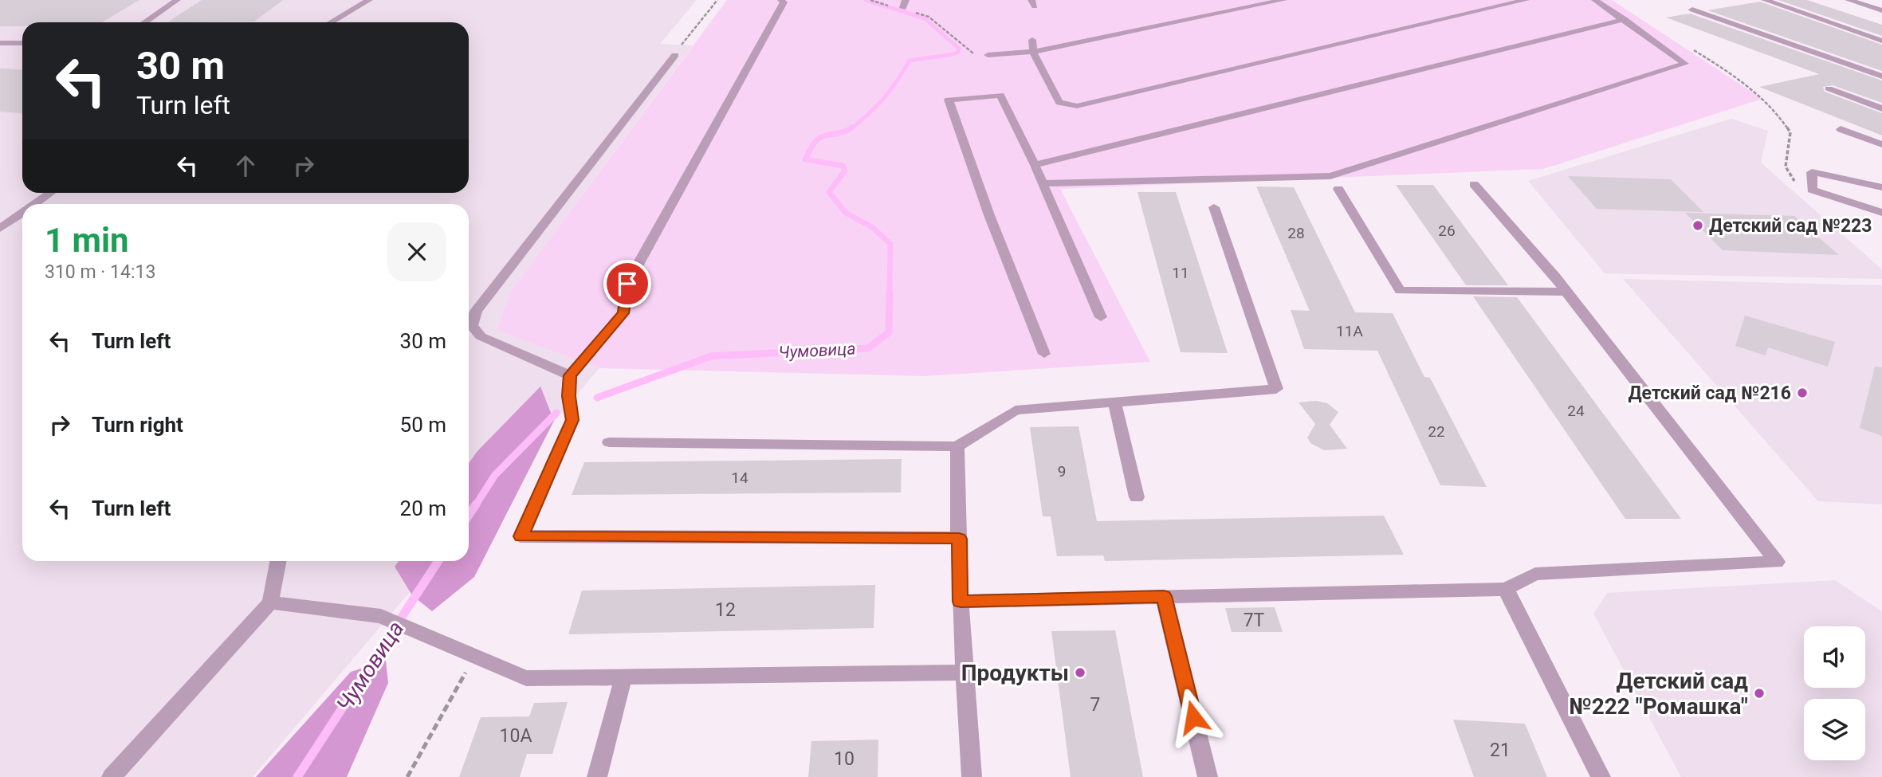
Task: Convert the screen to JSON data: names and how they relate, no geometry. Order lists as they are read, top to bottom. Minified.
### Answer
{"water":["Чумовица"],"places":["Детский сад №223","Детский сад №216","Продукты","Детский сад №222 \"Ромашка\""],"house_numbers":["26","28","11","11А","24","22","9","14","12","7Т","7","10А","21","10"],"page":{"turn":["30 m","Turn left"],"heading":["1 min","310 m · 14:13"],"list":[{"name":"Turn left","value":"30 m"},{"name":"Turn right","value":"50 m"},{"name":"Turn left","value":"20 m"}]}}
